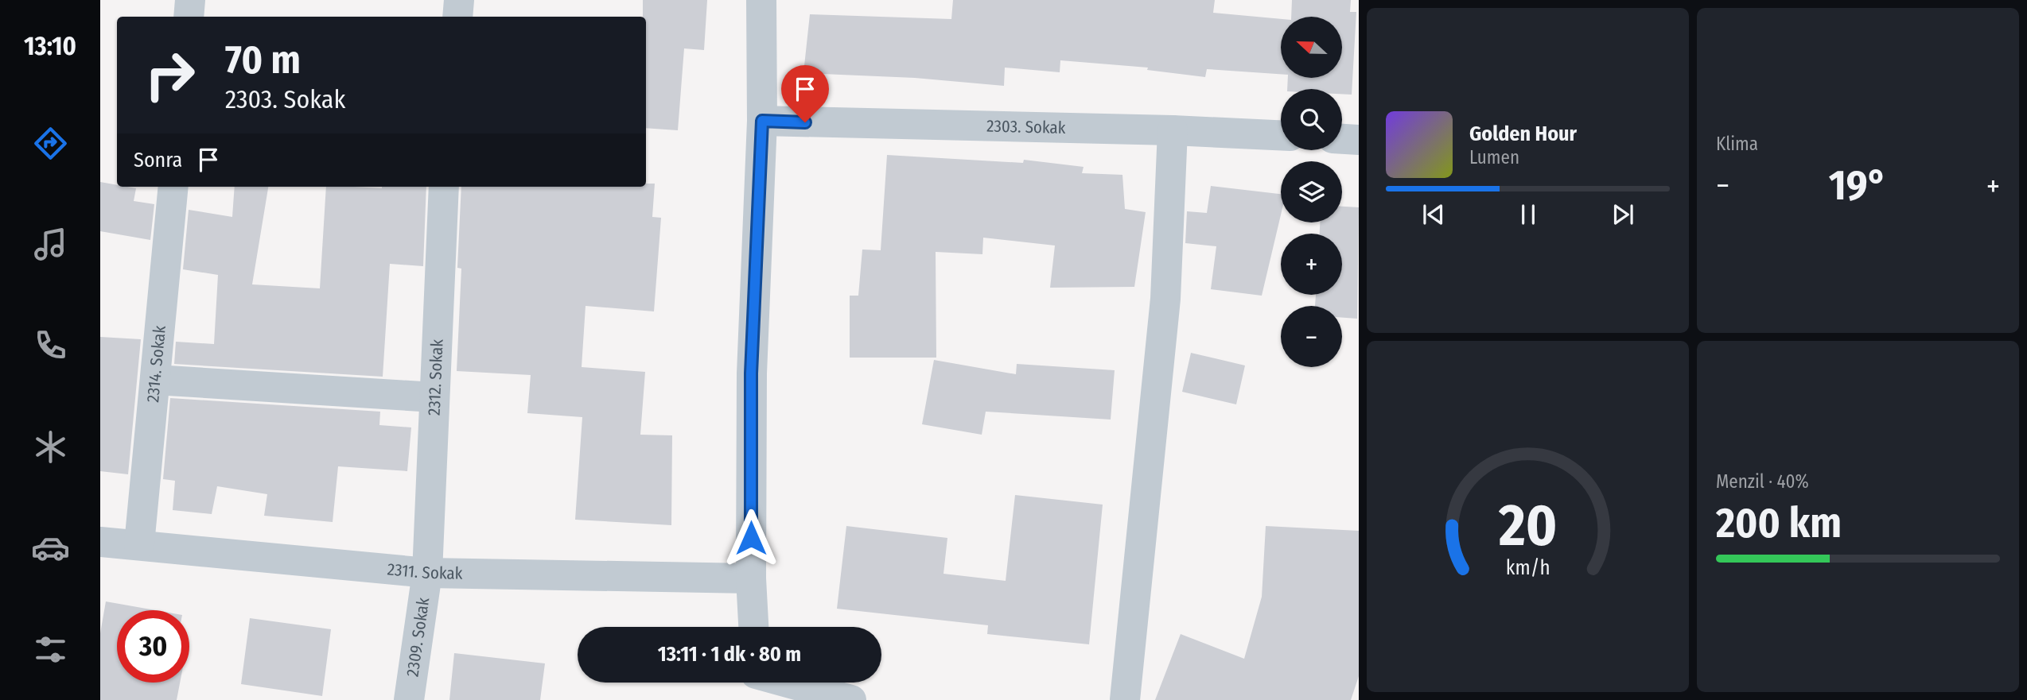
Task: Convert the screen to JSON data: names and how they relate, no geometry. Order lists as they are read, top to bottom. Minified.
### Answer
{"streets":{"street":["2303. Sokak","2314. Sokak","2312. Sokak","2311. Sokak","2309. Sokak"]},"crossings":[["2314. Sokak","2311. Sokak"],["2312. Sokak","2311. Sokak"],["2312. Sokak","2309. Sokak"],["2311. Sokak","2309. Sokak"]],"north":"left","page":{"tabs":"13:10","tile":["Klima",["Menzil · 40%","200 km"]],"map_buttons":["+","−"],"turn":["70 m","2303. Sokak"],"song":["Golden Hour","Lumen"],"then":"Sonra","heat":["−","19°","+"],"limit":"30","trip":"13:11 · 1 dk · 80 m","gauge":["20","km/h"]}}
